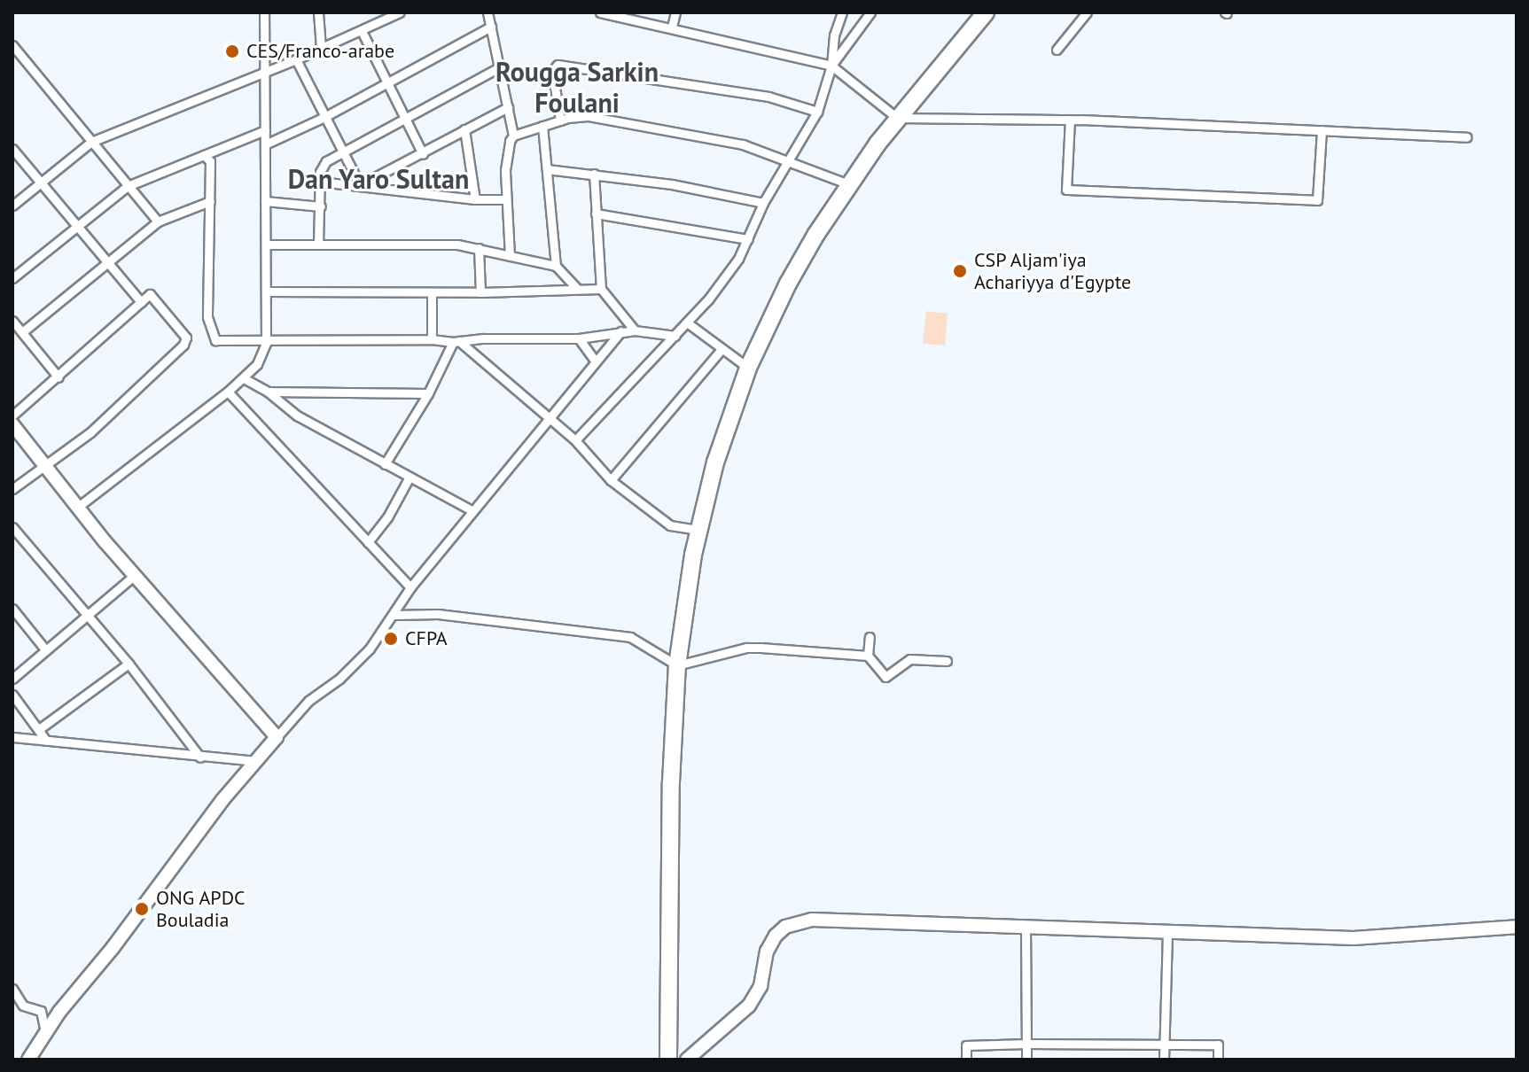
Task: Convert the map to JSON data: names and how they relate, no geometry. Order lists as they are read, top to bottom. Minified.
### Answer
{"districts":["Rougga Sarkin Foulani","Dan Yaro Sultan"],"places":["CES/Franco-arabe","CSP Aljam'iya Achariyya d'Egypte","CFPA","ONG APDC Bouladia"]}
